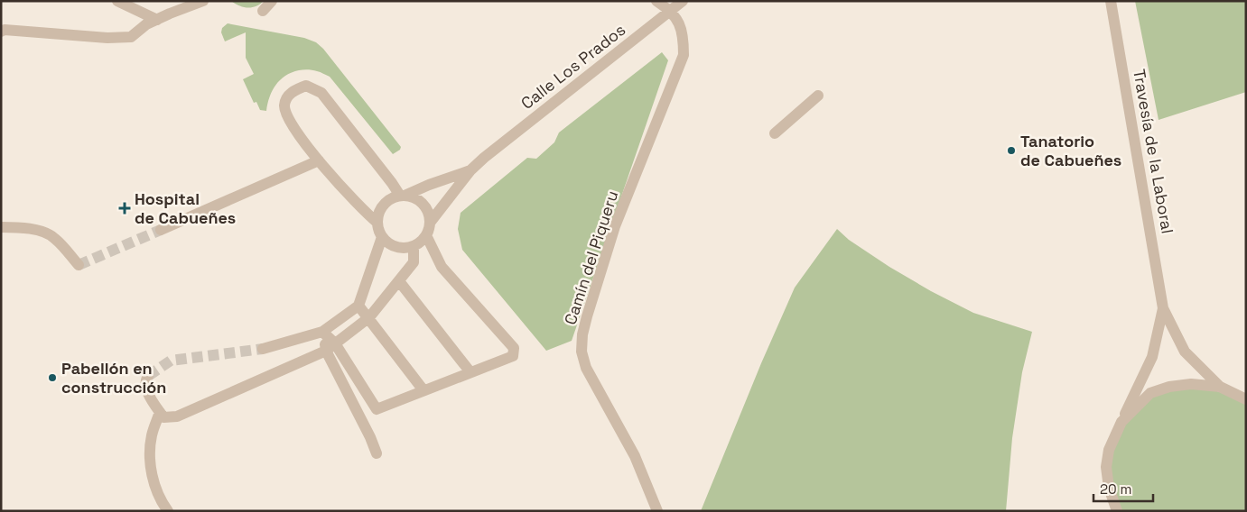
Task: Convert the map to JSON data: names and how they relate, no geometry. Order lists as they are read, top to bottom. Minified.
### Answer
{"streets":{"street":["Calle Los Prados","Travesía de la Laboral","Camín del Piqueru"]},"crossings":[["Calle Los Prados","Camín del Piqueru"]],"places":{"other":["Tanatorio de Cabueñes","Pabellón en construcción"],"health":["Hospital de Cabueñes"]},"scale_bar":"20 m"}
